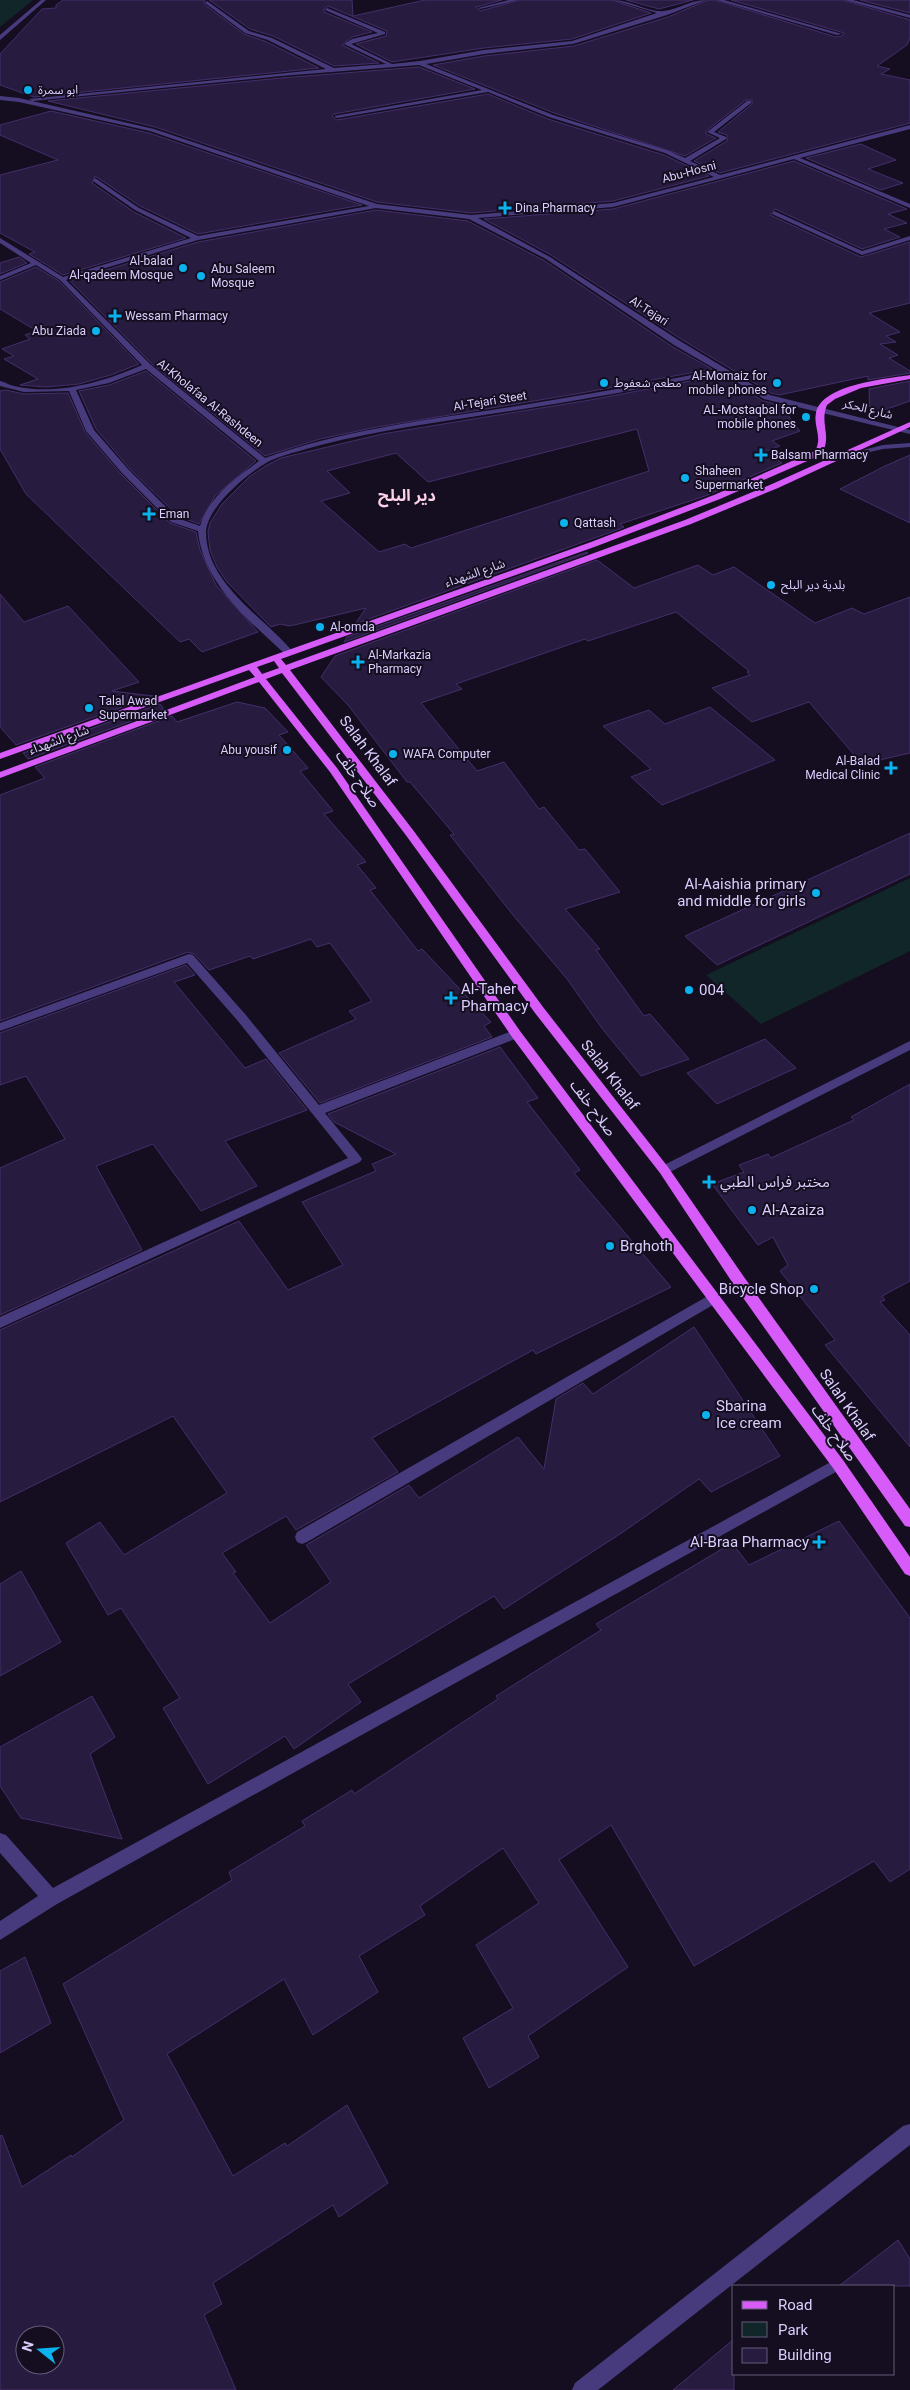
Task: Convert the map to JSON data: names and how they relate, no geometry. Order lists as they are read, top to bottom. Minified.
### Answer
{"streets":{"main road":["شارع الشهداء","Salah Khalaf","صلاح خلف"],"street":["Abu-Hosni","Al-Tejari","Al-Tejari Steet","Al-Kholafaa Al-Rashdeen","شارع الحكر"]},"crossings":[["Abu-Hosni","Al-Tejari"],["Al-Tejari","Al-Tejari Steet"],["Al-Tejari","شارع الحكر"],["Al-Tejari","شارع الشهداء"],["Al-Tejari Steet","Al-Kholafaa Al-Rashdeen"],["شارع الحكر","شارع الشهداء"],["شارع الشهداء","Salah Khalaf"],["شارع الشهداء","صلاح خلف"]],"districts":["دير البلح"],"places":{"other":["ابو سمرة","Al-balad Al-qadeem Mosque","Abu Saleem Mosque","Abu Ziada","مطعم شعفوط","Al-Momaiz for mobile phones","AL-Mostaqbal for mobile phones","Shaheen Supermarket","Qattash","بلدية دير البلح","Al-omda","Talal Awad Supermarket","Abu yousif","WAFA Computer","Al-Aaishia primary and middle for girls","004","Al-Azaiza","Brghoth","Bicycle Shop","Sbarina Ice cream"],"health":["Dina Pharmacy","Wessam Pharmacy","Balsam Pharmacy","Eman","Al-Markazia Pharmacy","Al-Balad Medical Clinic","Al-Taher Pharmacy","مختبر فراس الطبي","Al-Braa Pharmacy"]},"legend":["Road","Park","Building"],"north":"left"}
